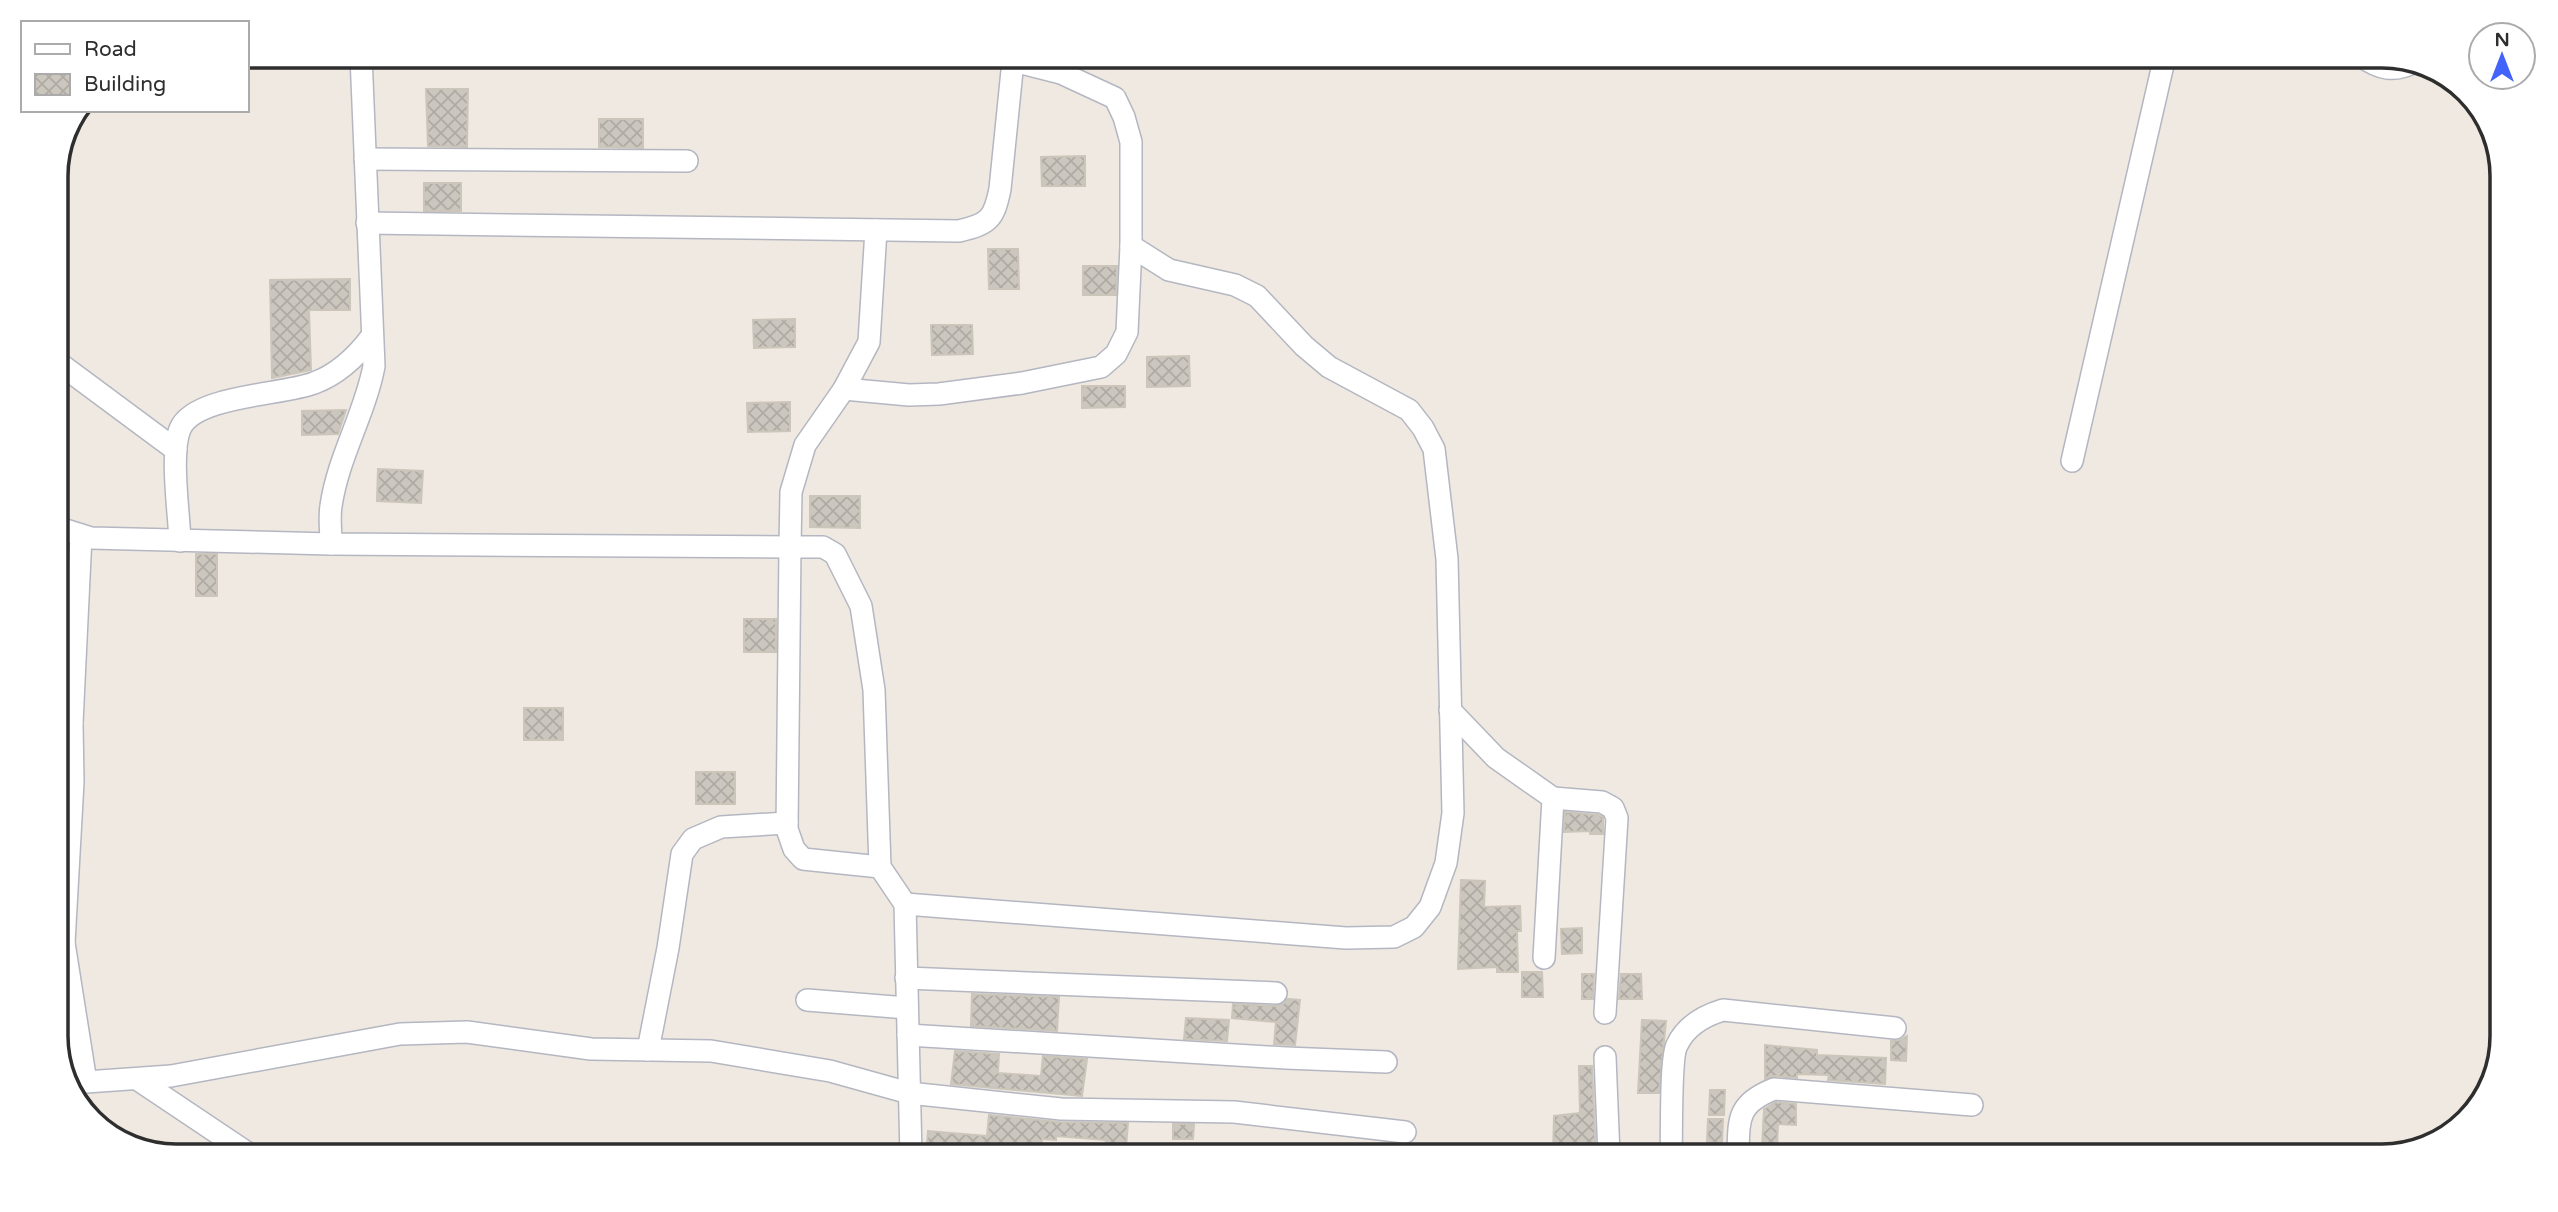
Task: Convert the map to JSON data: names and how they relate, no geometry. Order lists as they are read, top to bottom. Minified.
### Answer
{"legend":["Road","Building"],"north":"top"}
